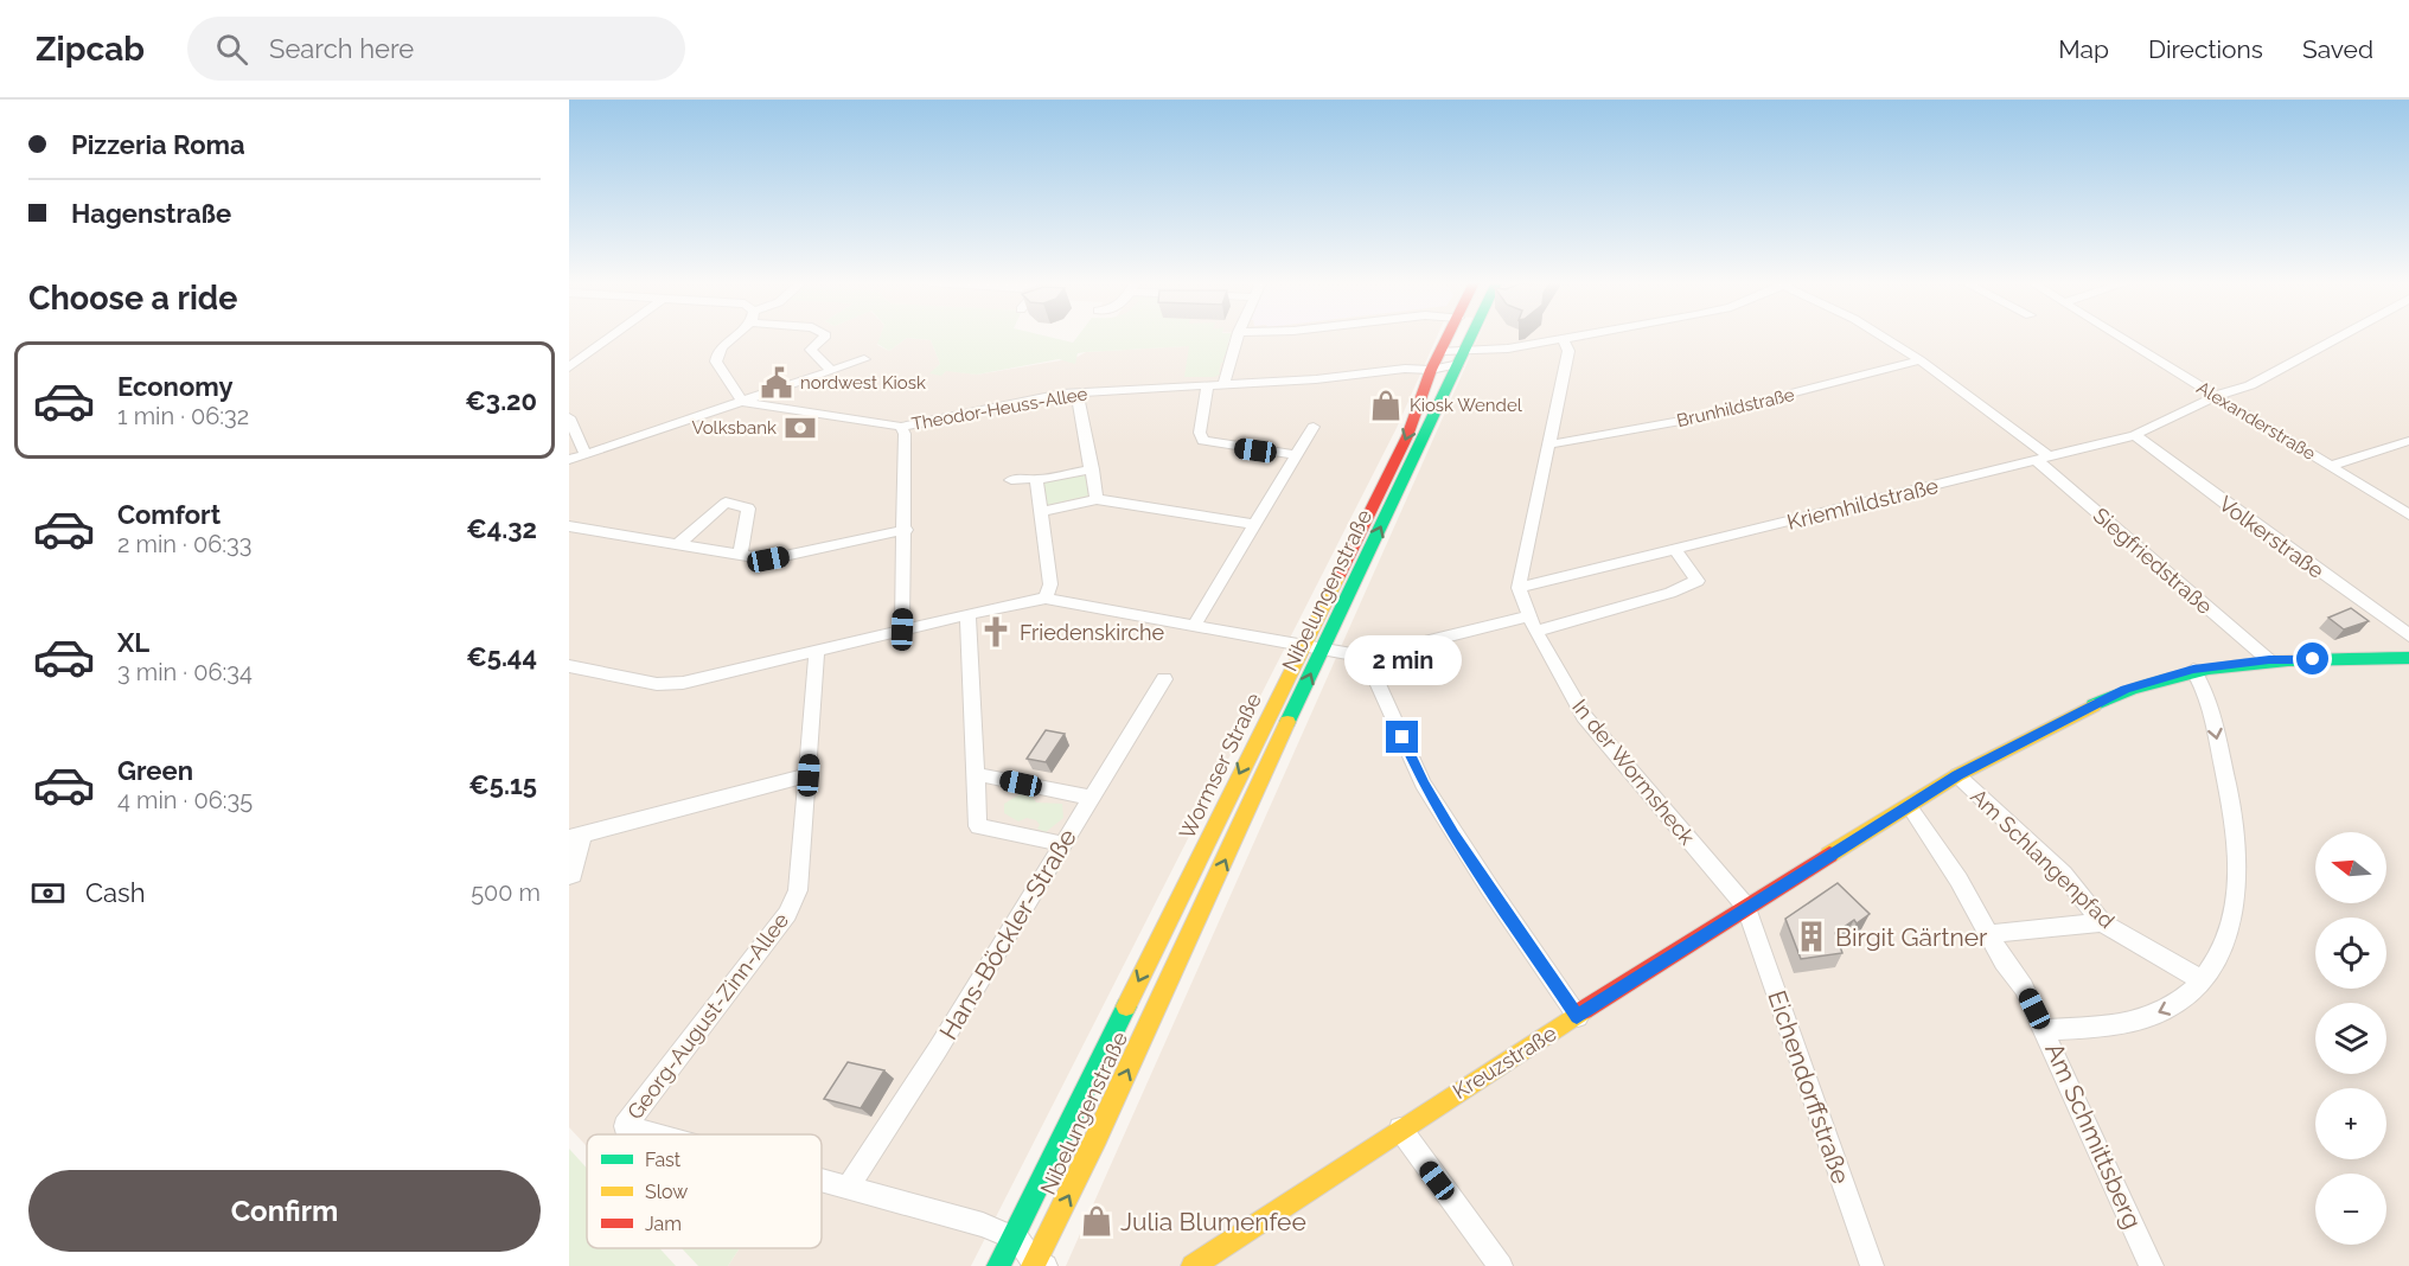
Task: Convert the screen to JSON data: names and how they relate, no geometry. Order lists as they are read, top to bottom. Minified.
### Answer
{"streets":{"street":["Brunhildstraße","Theodor-Heuss-Allee","Alexanderstraße","Kriemhildstraße","Volkerstraße","Siegfriedstraße","Nibelungenstraße","Wormser Straße","In der Wormsheck","Am Schlangenpfad","Hans-Böckler-Straße","Georg-August-Zinn-Allee","Kreuzstraße","Eichendorffstraße","Am Schmittsberg"]},"crossings":[["Brunhildstraße","Siegfriedstraße"],["Brunhildstraße","In der Wormsheck"],["Theodor-Heuss-Allee","Nibelungenstraße"],["Theodor-Heuss-Allee","Wormser Straße"],["Alexanderstraße","Kriemhildstraße"],["Kriemhildstraße","Volkerstraße"],["Kriemhildstraße","Siegfriedstraße"],["Kriemhildstraße","In der Wormsheck"],["Siegfriedstraße","Kreuzstraße"],["In der Wormsheck","Kreuzstraße"],["In der Wormsheck","Eichendorffstraße"],["Am Schlangenpfad","Kreuzstraße"],["Hans-Böckler-Straße","Georg-August-Zinn-Allee"],["Kreuzstraße","Eichendorffstraße"],["Kreuzstraße","Am Schmittsberg"]],"one_way":["Nibelungenstraße","Wormser Straße"],"places":{"public building":["nordwest Kiosk"],"shop":["Kiosk Wendel","Julia Blumenfee"],"bank":["Volksbank"],"church":["Friedenskirche"],"building":["Birgit Gärtner"]},"legend":["Fast","Slow","Jam"],"north":"left","page":{"header":"Zipcab","search":"Search here","nav":["Map","Directions","Saved"],"banner":["Pizzeria Roma","Hagenstraße"],"heading":"Choose a ride","list":[{"name":"Economy","note":"1 min · 06:32","value":"€3.20"},{"name":"Comfort","note":"2 min · 06:33","value":"€4.32"},{"name":"XL","note":"3 min · 06:34","value":"€5.44"},{"name":"Green","note":"4 min · 06:35","value":"€5.15"}],"bubble":"2 min","map_buttons":["+","−"],"pay":["Cash","500 m"],"buttons":"Confirm"}}
